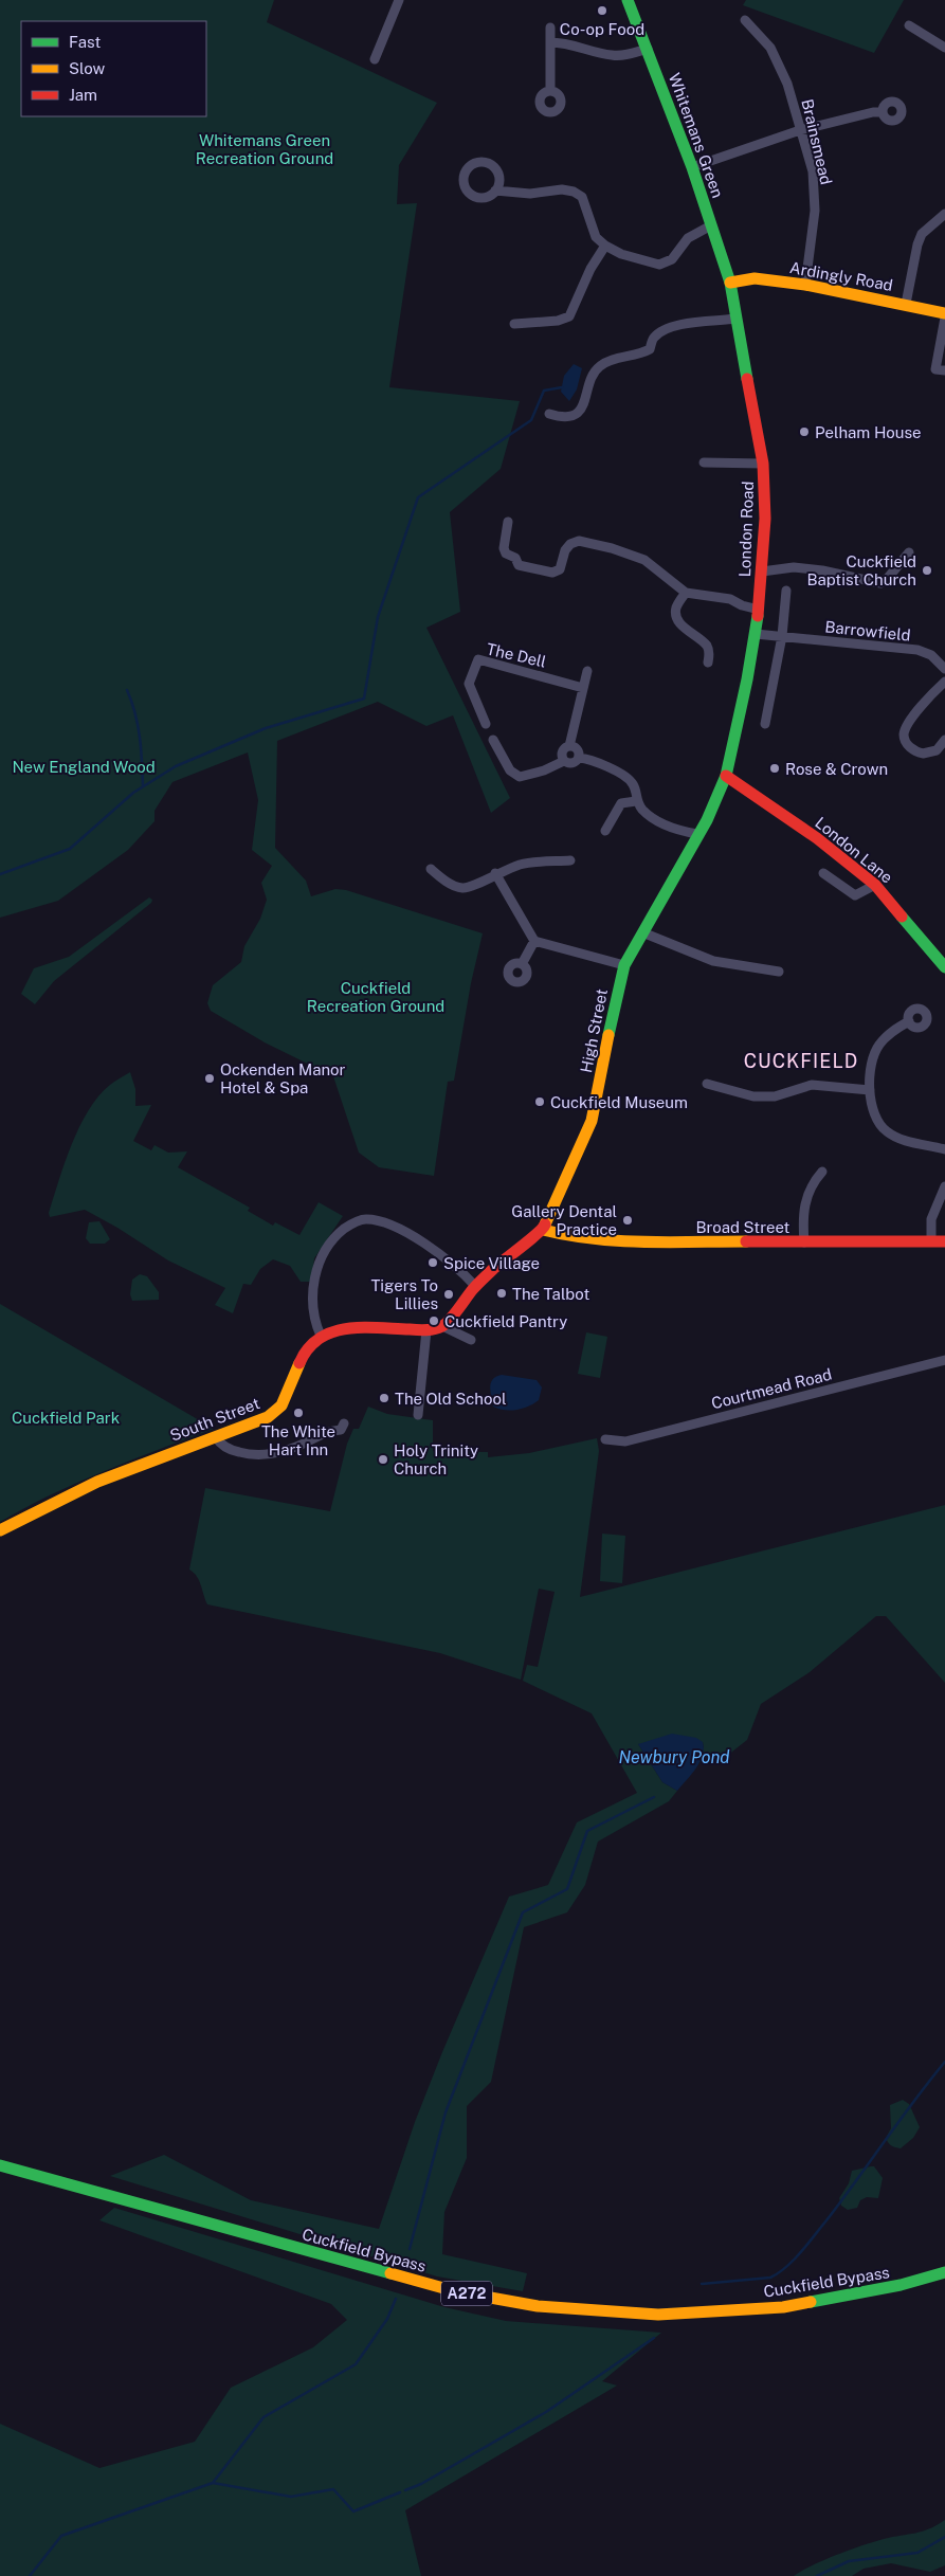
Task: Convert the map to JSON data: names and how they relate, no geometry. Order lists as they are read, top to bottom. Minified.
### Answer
{"streets":{"main road":["Whitemans Green","Ardingly Road","London Road","London Lane","High Street","Broad Street","South Street","Cuckfield Bypass","A272"],"street":["Brainsmead","Barrowfield","The Dell","Courtmead Road"]},"crossings":[["Whitemans Green","Ardingly Road"],["Whitemans Green","London Road"],["Brainsmead","Ardingly Road"],["Ardingly Road","London Road"],["London Road","Barrowfield"],["London Road","London Lane"],["London Road","High Street"],["London Lane","High Street"],["High Street","Broad Street"],["High Street","South Street"]],"districts":["CUCKFIELD"],"water":["Newbury Pond"],"parks":["Whitemans Green Recreation Ground","New England Wood","Cuckfield Recreation Ground","Cuckfield Park"],"places":["Co-op Food","Pelham House","Cuckfield Baptist Church","Rose & Crown","Ockenden Manor Hotel & Spa","Cuckfield Museum","Gallery Dental Practice","Spice Village","The Talbot","Tigers To Lillies","Cuckfield Pantry","The Old School","The White Hart Inn","Holy Trinity Church"],"legend":["Fast","Slow","Jam"]}
